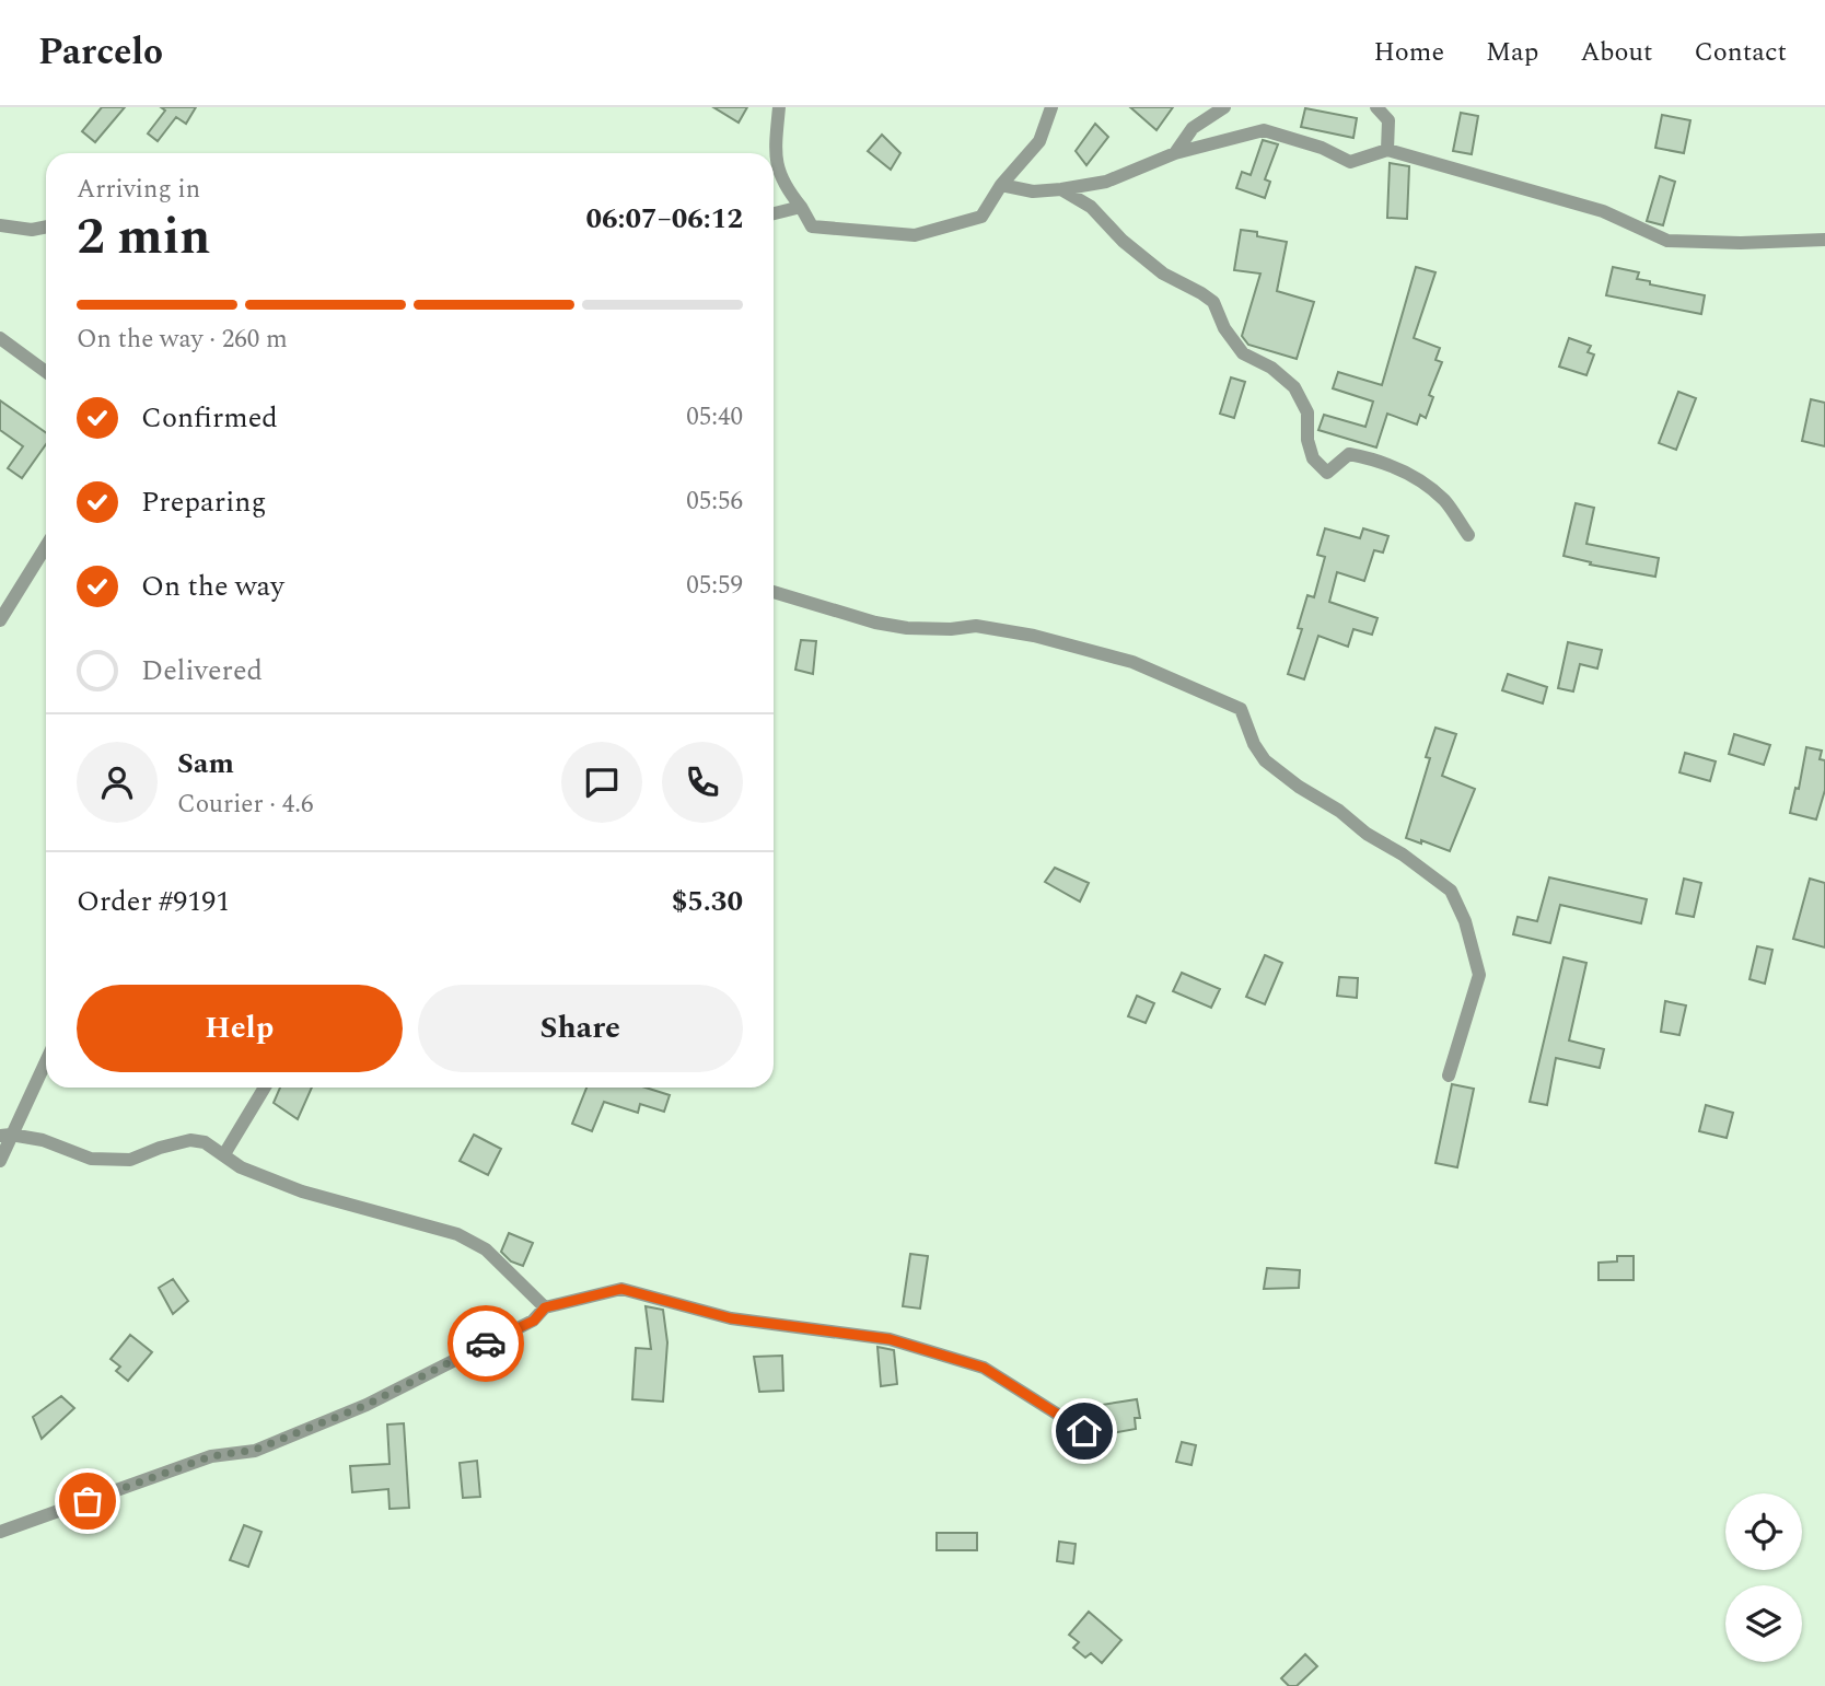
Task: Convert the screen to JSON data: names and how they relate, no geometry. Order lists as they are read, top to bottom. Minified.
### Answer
{"page":{"header":"Parcelo","nav":["Home","Map","About","Contact"],"heading":["2 min","Arriving in","06:07–06:12"],"panel":["Sam","Courier · 4.6","Order #9191","$5.30"],"bar":"On the way · 260 m","list":[["Confirmed","05:40"],["Preparing","05:56"],["On the way","05:59"],"Delivered"],"buttons":["Help","Share"]}}
